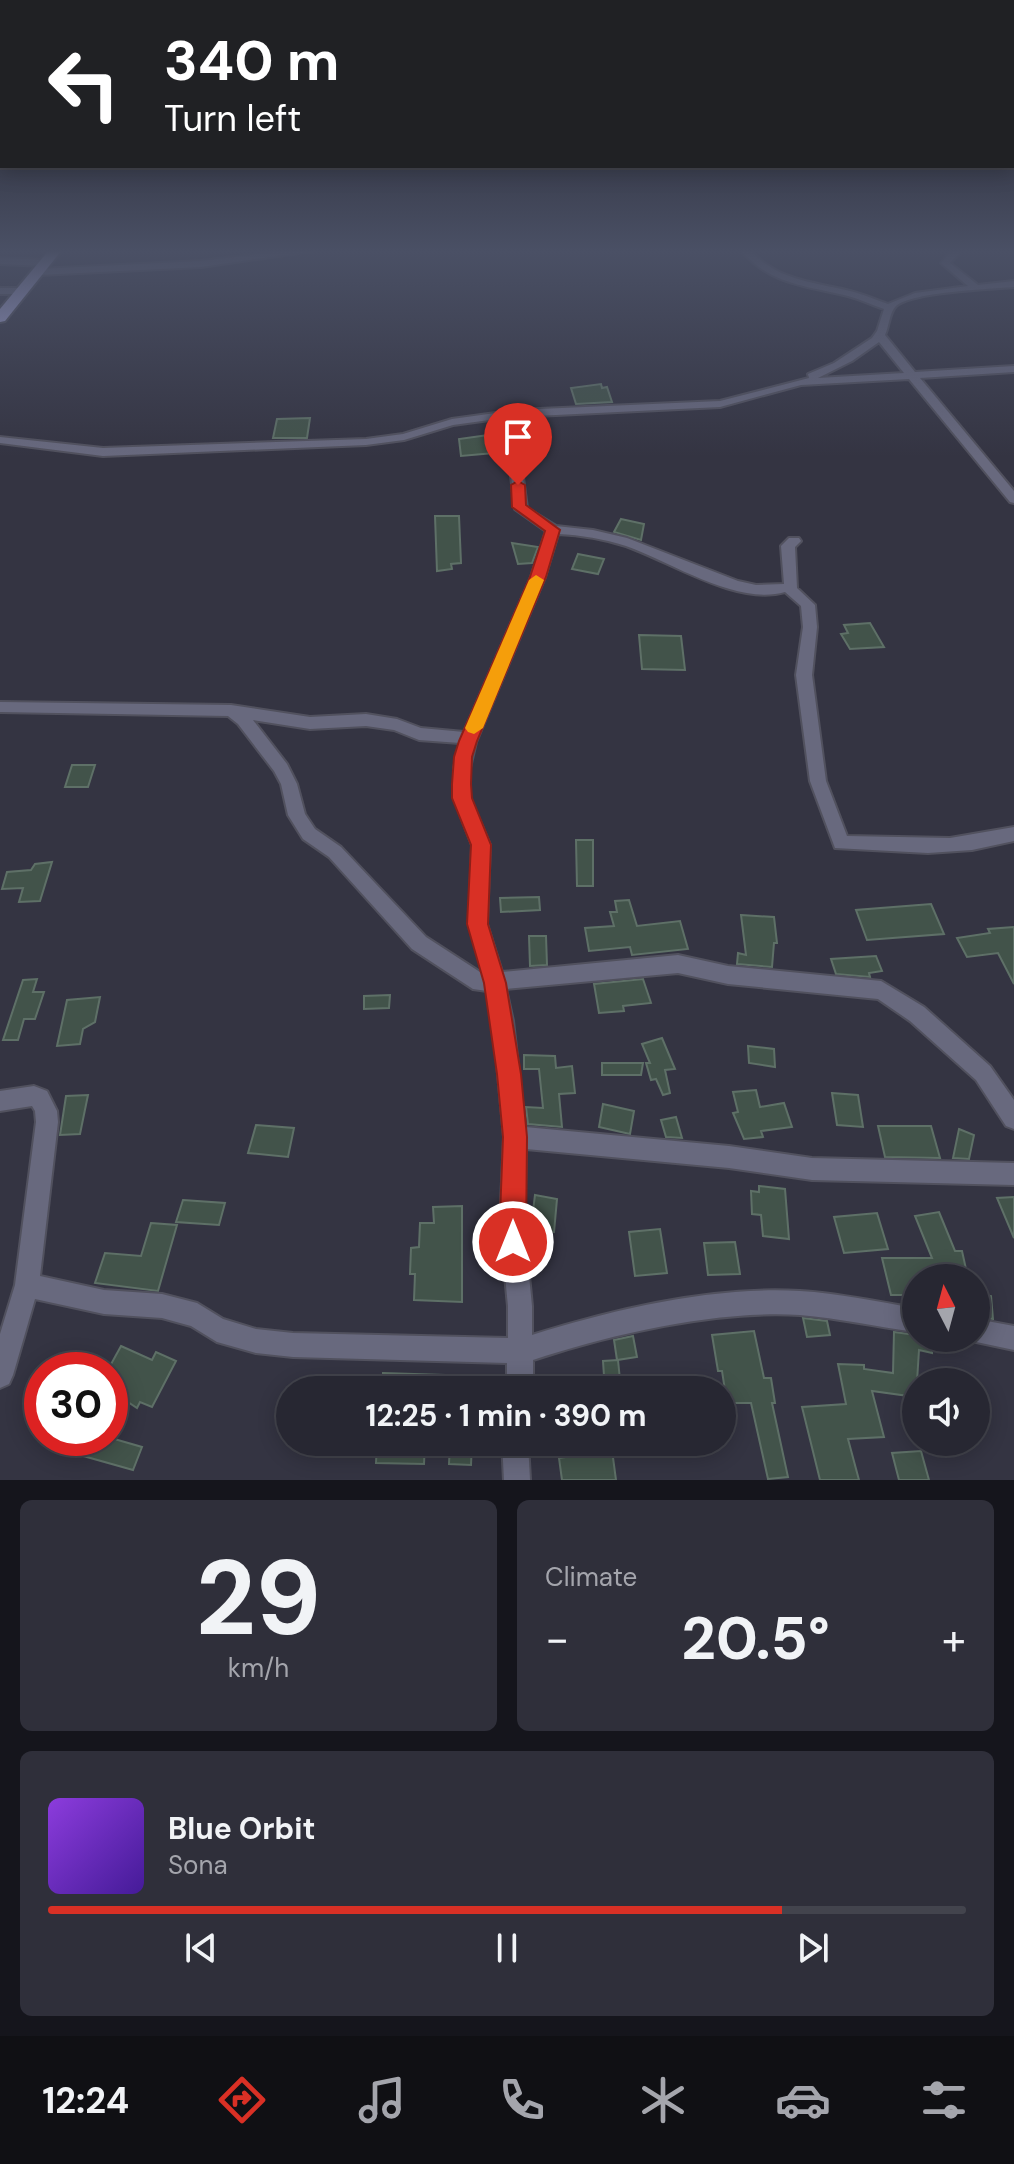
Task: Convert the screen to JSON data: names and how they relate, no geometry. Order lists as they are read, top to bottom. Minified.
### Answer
{"north":"top","page":{"turn":["340 m","Turn left"],"limit":"30","trip":"12:25 · 1 min · 390 m","tile":[["29","km/h"],"Climate"],"heat":["−","20.5°","+"],"song":["Blue Orbit","Sona"],"tabs":"12:24"}}
